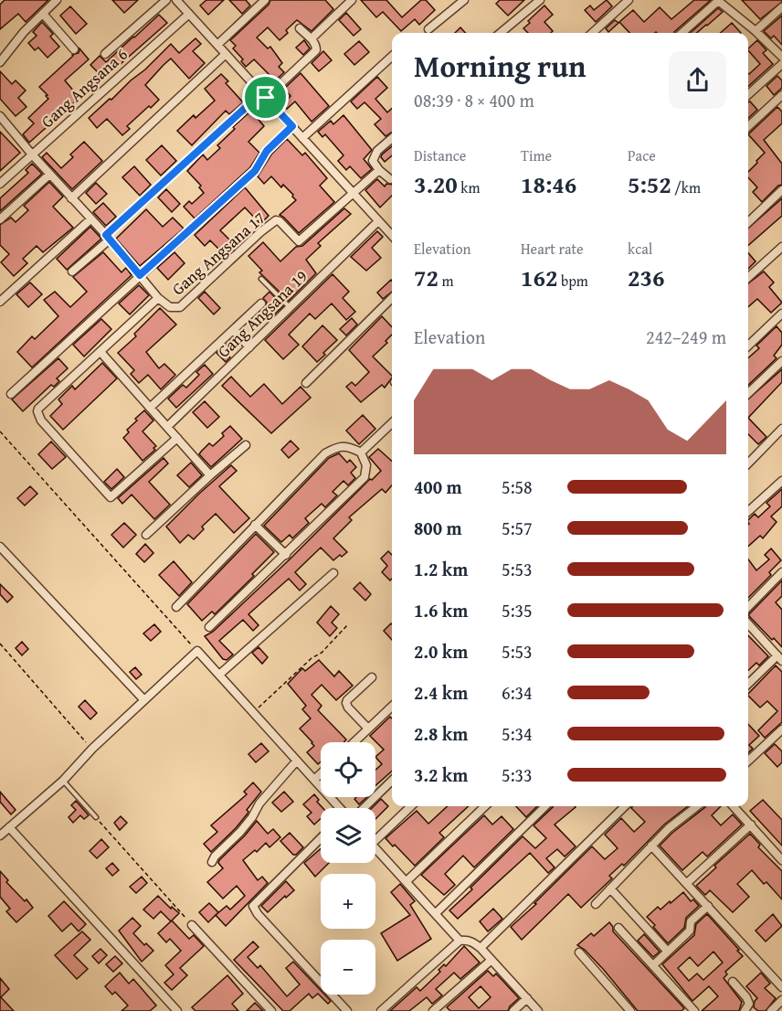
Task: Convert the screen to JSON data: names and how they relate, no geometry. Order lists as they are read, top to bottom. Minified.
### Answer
{"streets":{"street":["Gang Angsana 6","Gang Angsana 17","Gang Angsana 19"]},"page":{"heading":["Morning run","08:39 · 8 × 400 m"],"stats":[["Distance","3.20 km"],["Time","18:46"],["Pace","5:52 /km"],["Elevation","72 m"],["Heart rate","162 bpm"],["kcal","236"]],"chart":["Elevation","242–249 m"],"list":[{"name":"400 m","note":"5:58"},{"name":"800 m","note":"5:57"},{"name":"1.2 km","note":"5:53"},{"name":"1.6 km","note":"5:35"},{"name":"2.0 km","note":"5:53"},{"name":"2.4 km","note":"6:34"},{"name":"2.8 km","note":"5:34"},{"name":"3.2 km","note":"5:33"}],"map_buttons":["+","−"]}}
